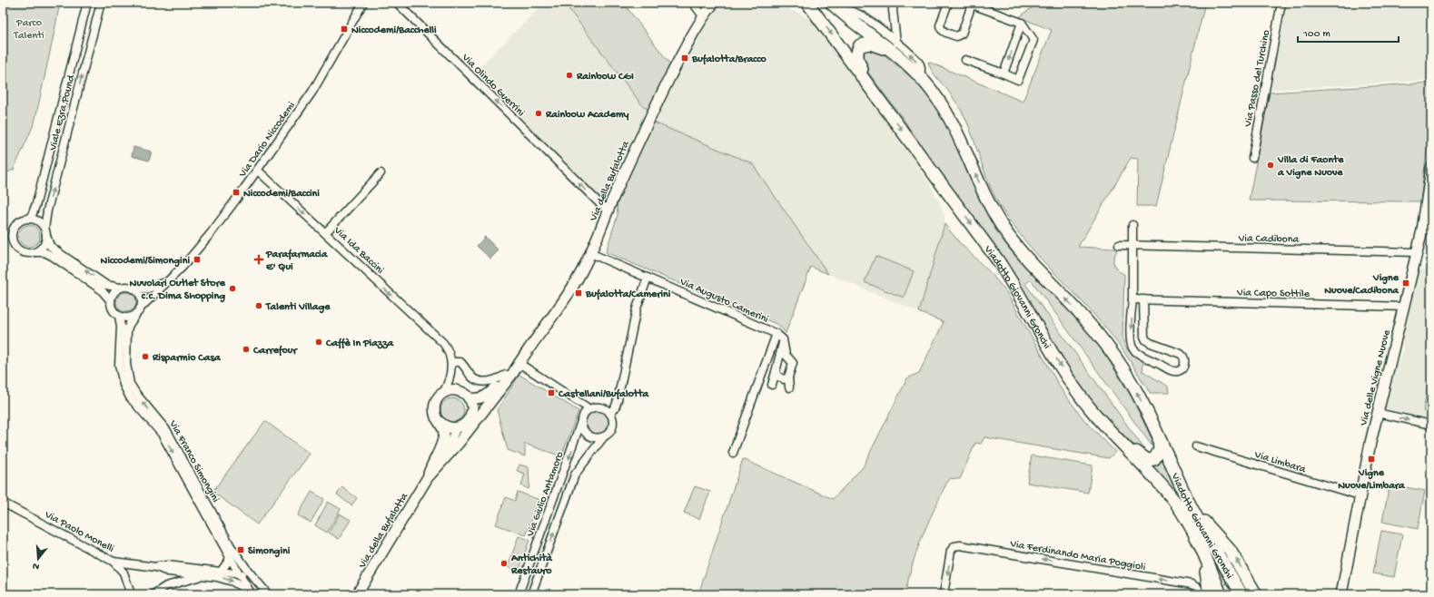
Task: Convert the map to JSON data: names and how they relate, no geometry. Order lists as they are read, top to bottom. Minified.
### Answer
{"streets":{"main road":["Viadotto Giovanni Gronchi"],"street":["Via Passo del Turchino","Via Olindo Guerrini","Viale Ezra Pound","Via Dario Niccodemi","Via della Bufalotta","Via Cadibona","Via Ida Baccini","Via Capo Sottile","Via Augusto Camerini","Via delle Vigne Nuove","Via Franco Simongini","Via Limbara","Via Giulio Antamoro","Via Paolo Monelli","Via Ferdinando Maria Poggioli"]},"crossings":[["Via Olindo Guerrini","Via della Bufalotta"],["Via Dario Niccodemi","Via Ida Baccini"],["Via Dario Niccodemi","Via Franco Simongini"],["Via della Bufalotta","Via Augusto Camerini"],["Via Cadibona","Via delle Vigne Nuove"],["Via Capo Sottile","Via delle Vigne Nuove"],["Via delle Vigne Nuove","Via Limbara"]],"one_way":["Via Olindo Guerrini","Via Ida Baccini","Via Ferdinando Maria Poggioli"],"parks":["Parco Talenti"],"places":{"transit":["Niccodemi/Bacchelli","Bufalotta/Bracco","Niccodemi/Baccini","Niccodemi/Simongini","Vigne Nuove/Cadibona","Bufalotta/Camerini","Castellani/Bufalotta","Vigne Nuove/Limbara","Simongini"],"other":["Rainbow CGI","Rainbow Academy","Villa di Faonte a Vigne Nuove","Nuvolari Outlet Store c.c. Dima Shopping","Talenti Village","Caffè In Piazza","Carrefour","Risparmio Casa","Antichità Restauro"],"health":["Parafarmacia E' Qui"]},"scale_bar":"100 m","north":"bottom"}
